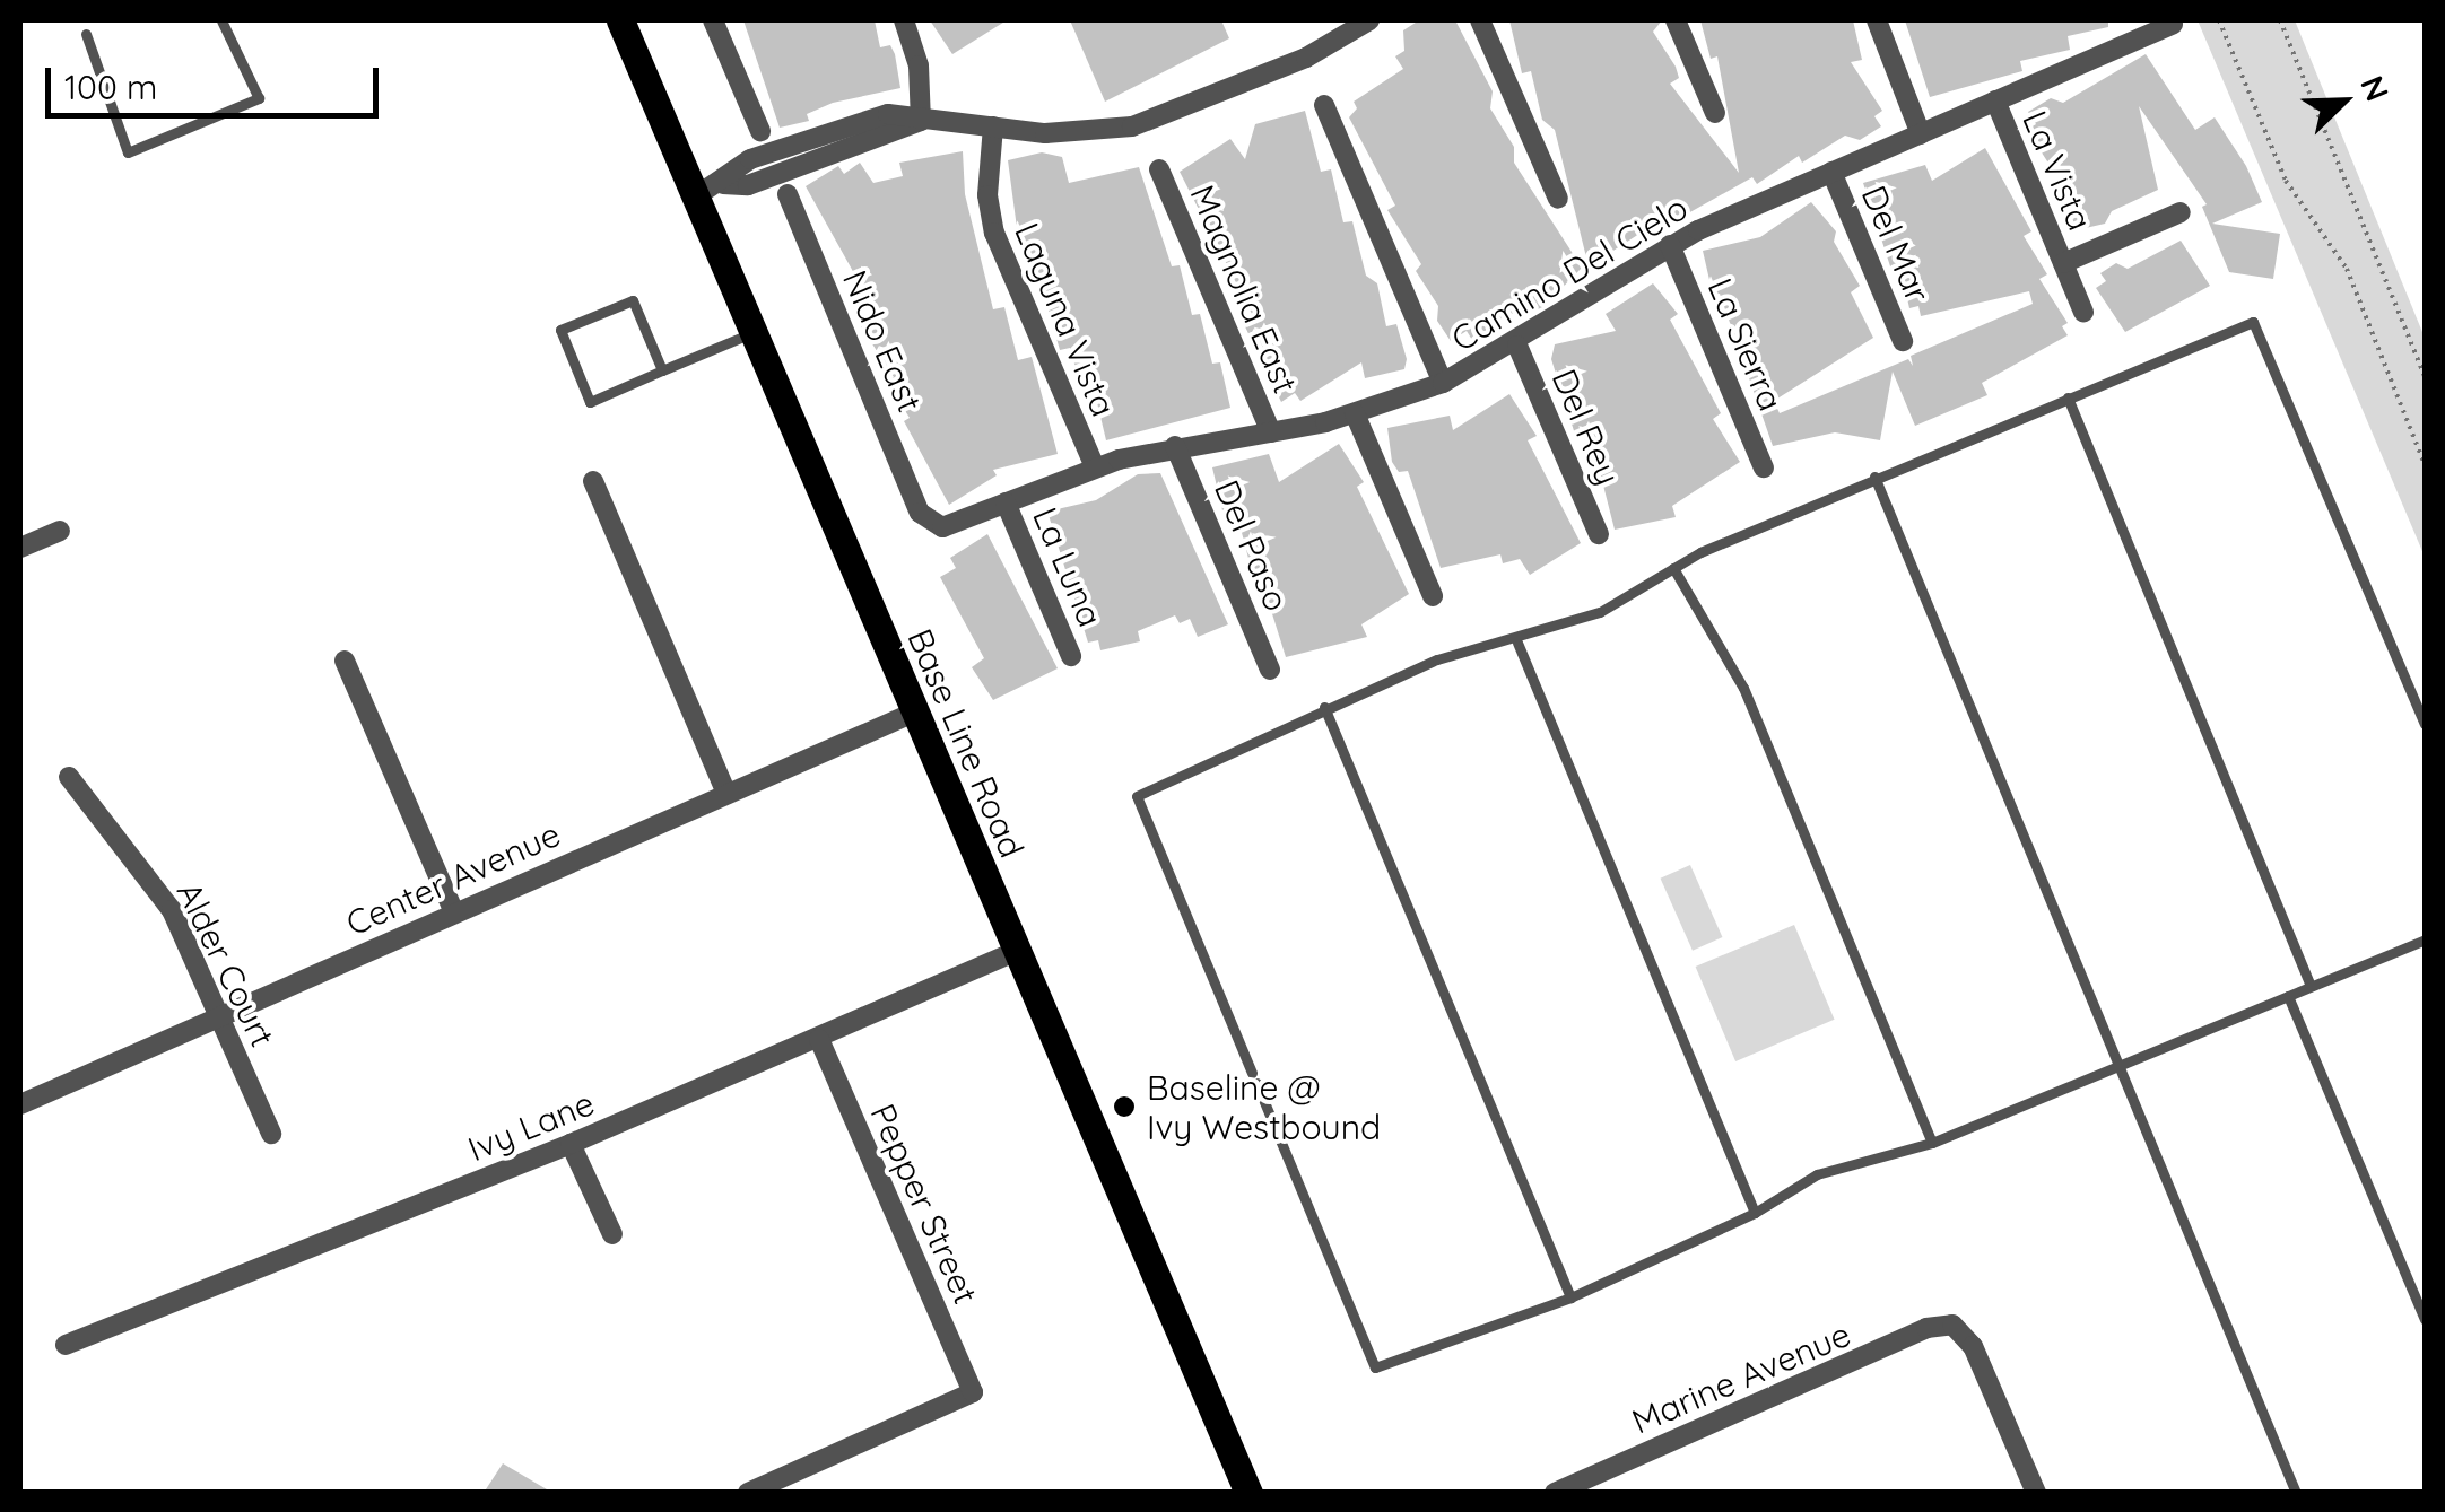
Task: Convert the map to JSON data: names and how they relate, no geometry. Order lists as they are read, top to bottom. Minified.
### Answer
{"streets":{"main road":["Base Line Road"],"street":["La Vista","Del Mar","Camino Del Cielo","Magnolia East","Laguna Vista","Nido East","La Sierra","Del Rey","Del Paso","La Luna","Center Avenue","Alder Court","Ivy Lane","Pepper Street","Marine Avenue"]},"crossings":[["La Vista","Camino Del Cielo"],["Del Mar","Camino Del Cielo"],["Camino Del Cielo","Magnolia East"],["Camino Del Cielo","Laguna Vista"],["Camino Del Cielo","Nido East"],["Camino Del Cielo","La Sierra"],["Camino Del Cielo","Del Rey"],["Camino Del Cielo","Del Paso"],["Camino Del Cielo","La Luna"],["Base Line Road","Center Avenue"],["Base Line Road","Ivy Lane"],["Center Avenue","Alder Court"],["Ivy Lane","Pepper Street"]],"places":["Baseline @ Ivy Westbound"],"scale_bar":"100 m","north":"top right"}
